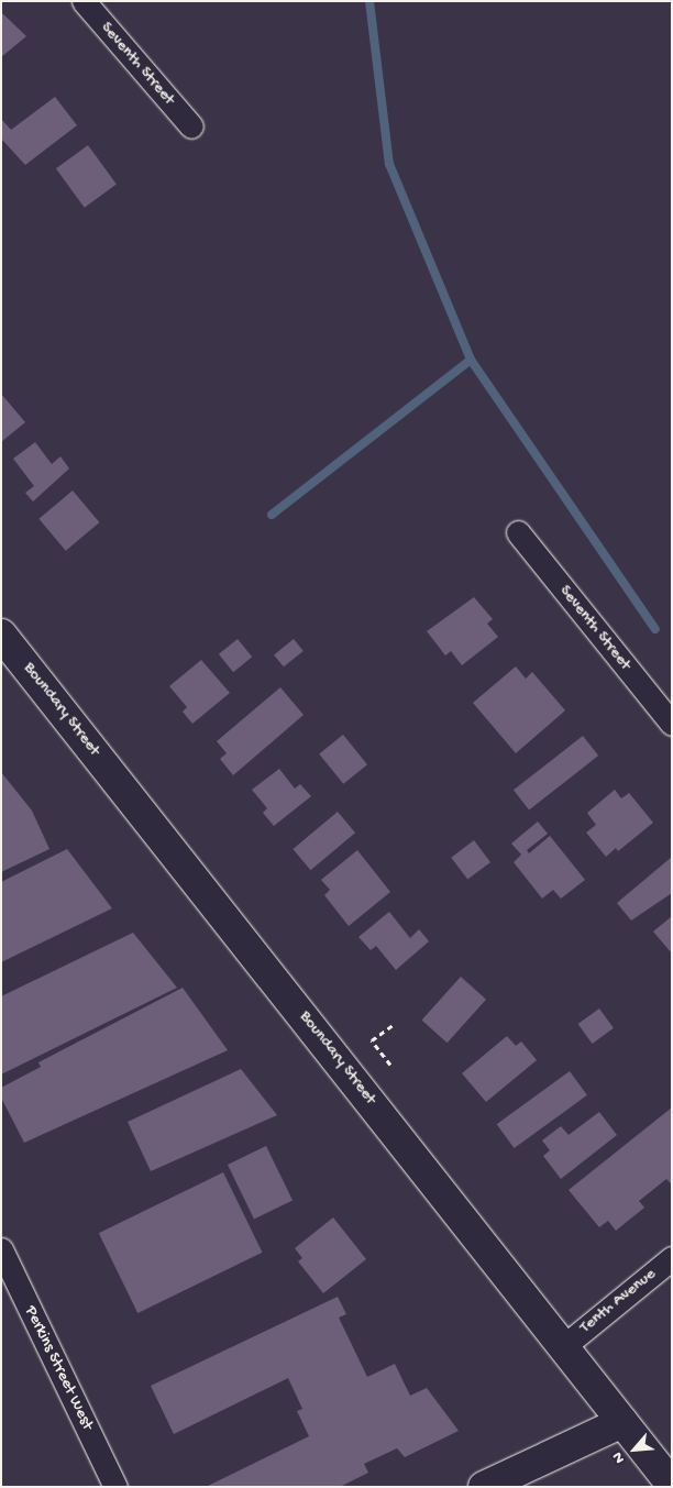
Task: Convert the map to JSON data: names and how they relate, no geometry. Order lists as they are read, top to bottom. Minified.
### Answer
{"streets":{"main road":["Boundary Street"],"street":["Seventh Street","Tenth Avenue","Perkins Street West"]},"crossings":[["Boundary Street","Tenth Avenue"]],"north":"bottom left"}
